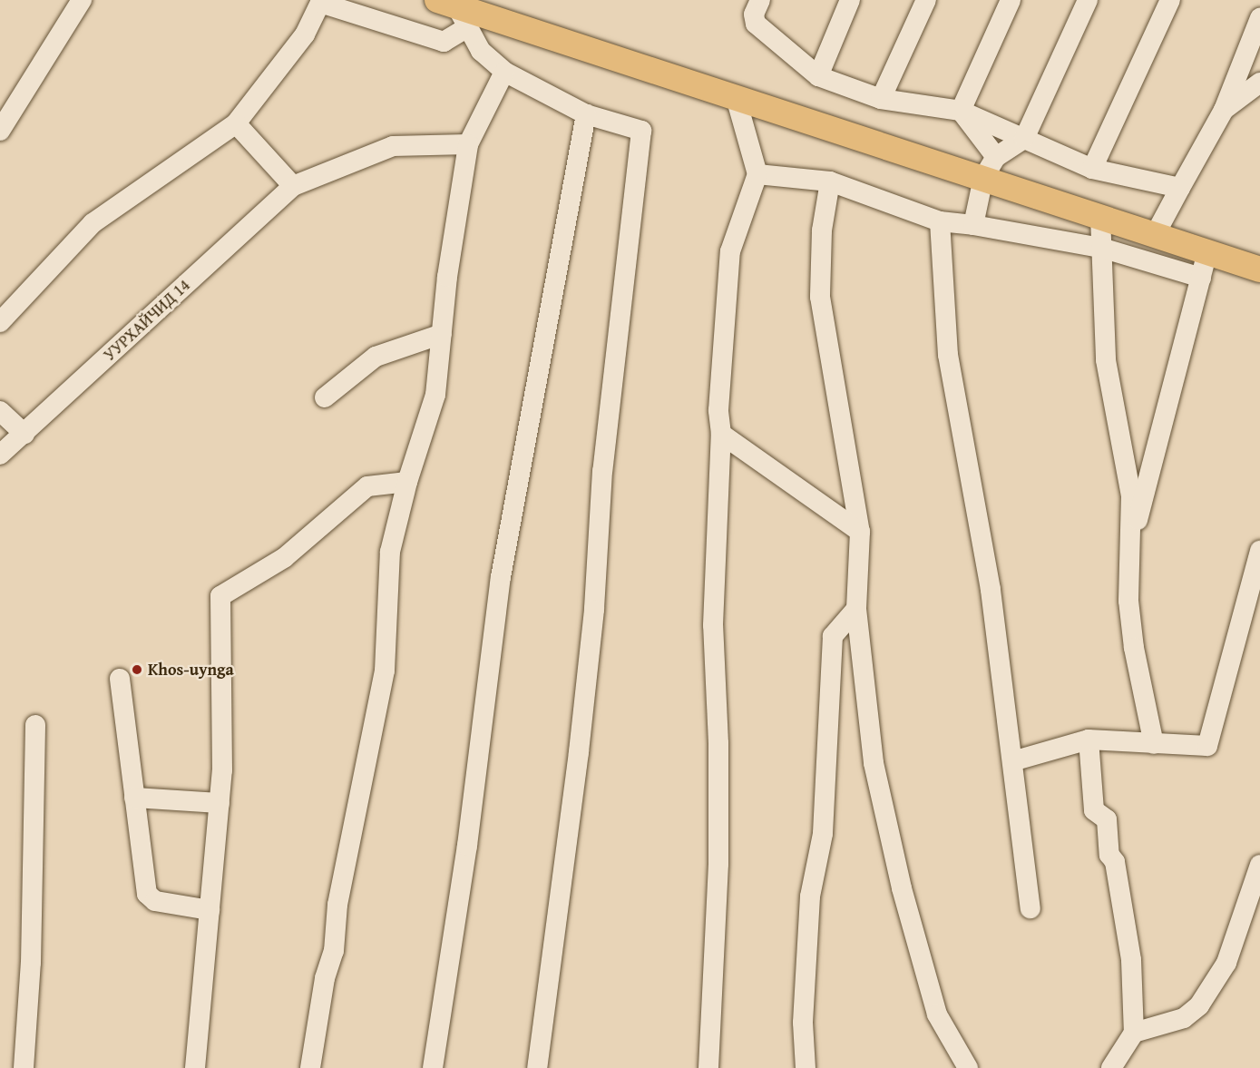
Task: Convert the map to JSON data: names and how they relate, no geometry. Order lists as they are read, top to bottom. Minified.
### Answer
{"streets":{"street":["УУРХАЙЧИД 14"]},"places":["Khos-uynga"]}
